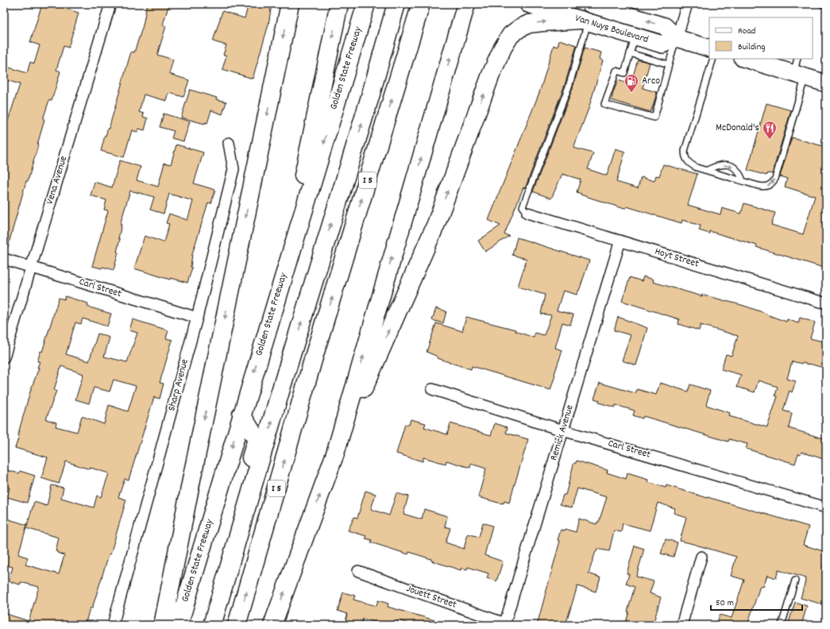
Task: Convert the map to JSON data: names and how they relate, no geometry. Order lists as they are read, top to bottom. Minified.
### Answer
{"streets":{"highway":["Golden State Freeway","I 5"],"main road":["Van Nuys Boulevard"],"street":["Vena Avenue","Hoyt Street","Carl Street","Sharp Avenue","Remick Avenue","Jouett Street"]},"crossings":[["Vena Avenue","Carl Street"],["Hoyt Street","Remick Avenue"],["Carl Street","Sharp Avenue"],["Carl Street","Remick Avenue"],["Remick Avenue","Jouett Street"]],"places":{"fuel station":["Arco"],"restaurant":["McDonald's"]},"legend":["Road","Building"],"scale_bar":"50 m"}
